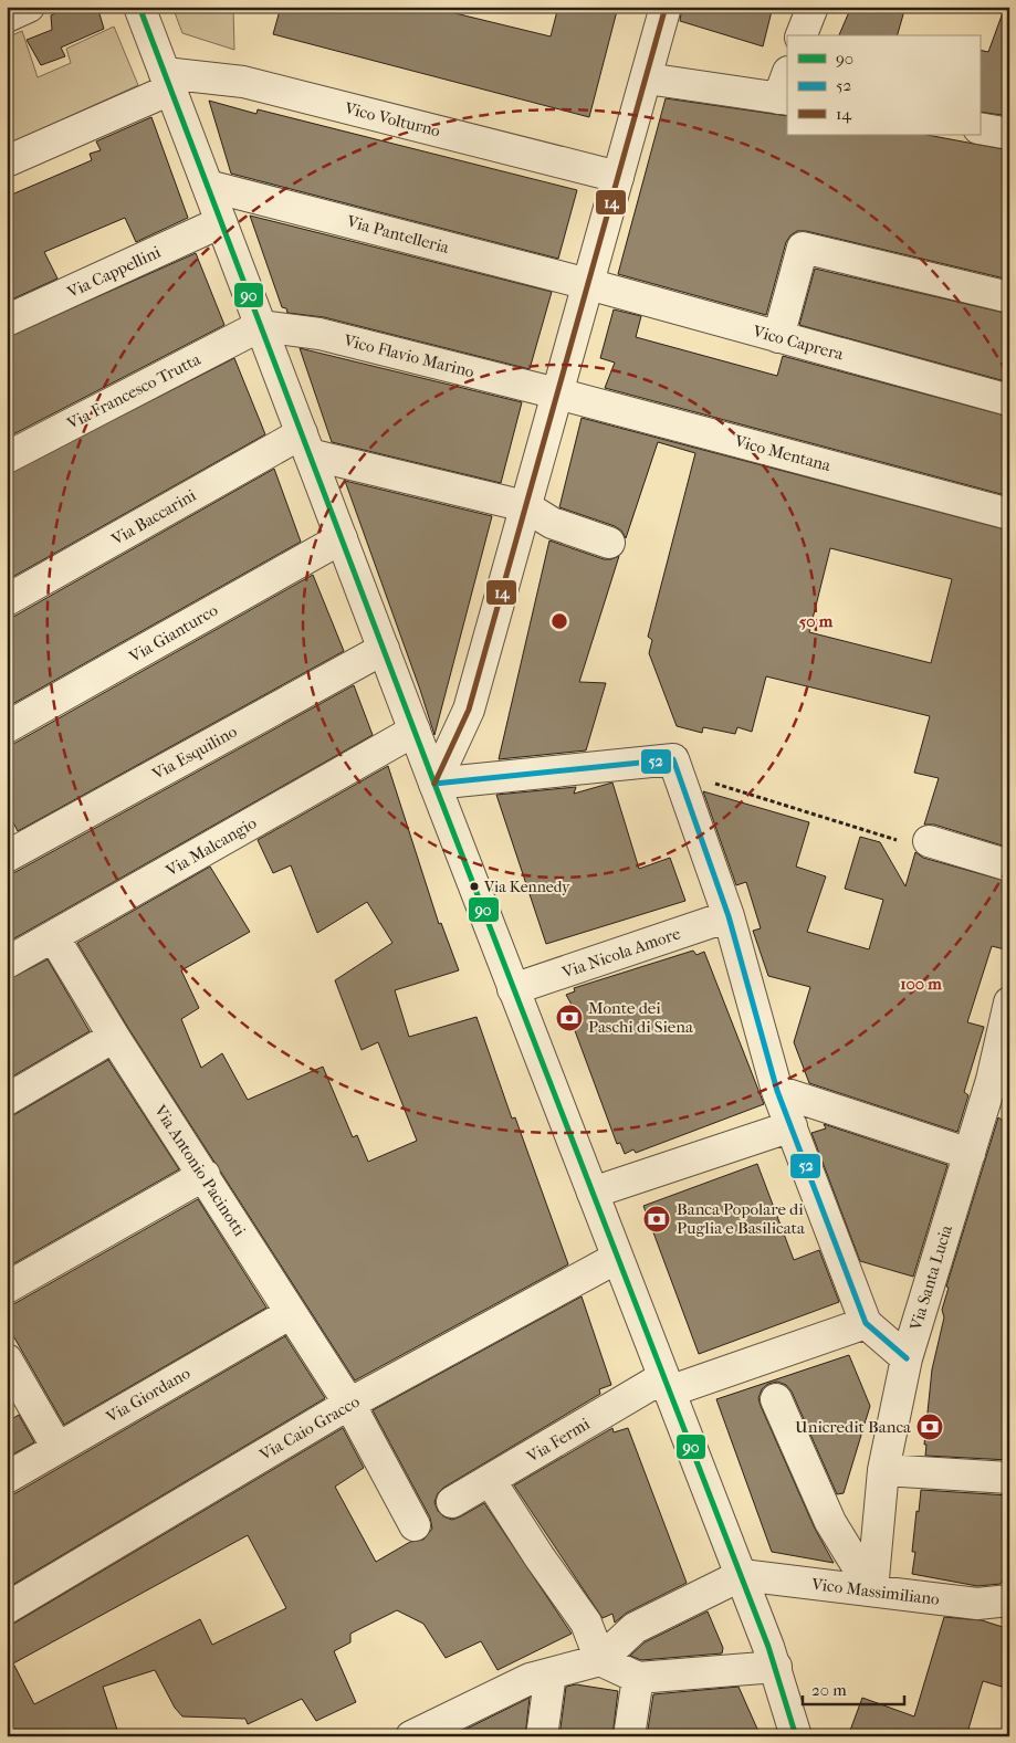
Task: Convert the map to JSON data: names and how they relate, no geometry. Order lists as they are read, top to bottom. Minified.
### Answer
{"streets":{"street":["Vico Volturno","Via Pantelleria","Via Cappellini","Vico Caprera","Vico Flavio Marino","Via Francesco Trutta","Vico Mentana","Via Baccarini","Via Gianturco","Via Esquilino","Via Malcangio","Via Nicola Amore","Via Antonio Pacinotti","Via Santa Lucia","Via Giordano","Via Caio Gracco","Via Fermi","Vico Massimiliano"]},"crossings":[["Via Pantelleria","Vico Caprera"],["Vico Flavio Marino","Via Francesco Trutta"],["Vico Flavio Marino","Vico Mentana"],["Via Malcangio","Via Antonio Pacinotti"],["Via Antonio Pacinotti","Via Giordano"],["Via Antonio Pacinotti","Via Caio Gracco"],["Via Santa Lucia","Vico Massimiliano"]],"places":{"other":["Via Kennedy"],"bank":["Monte dei Paschi di Siena","Banca Popolare di Puglia e Basilicata","Unicredit Banca"]},"lines":["transit line 90","transit line 14","transit line 52"],"legend":["90","52","14"],"scale_bar":"20 m","rings":["50 m","100 m"]}
